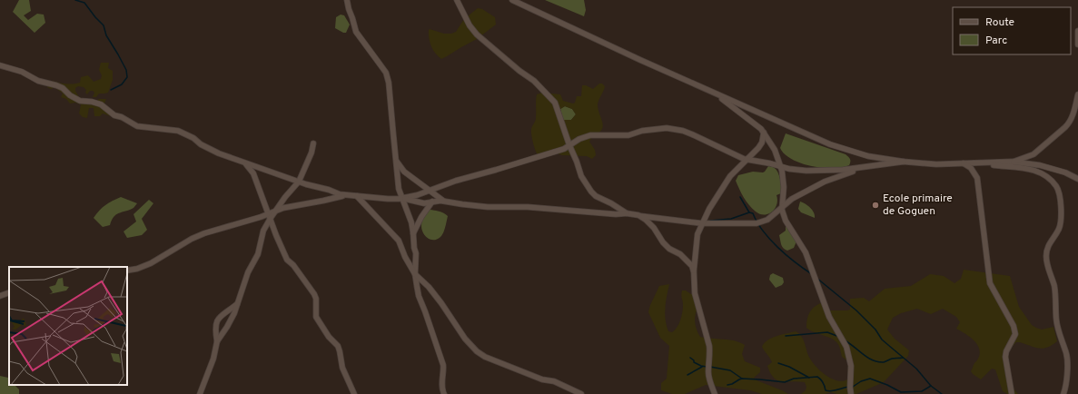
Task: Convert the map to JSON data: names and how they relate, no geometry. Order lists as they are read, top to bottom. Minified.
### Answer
{"places":["Ecole primaire de Goguen"],"legend":["Route","Parc"]}
